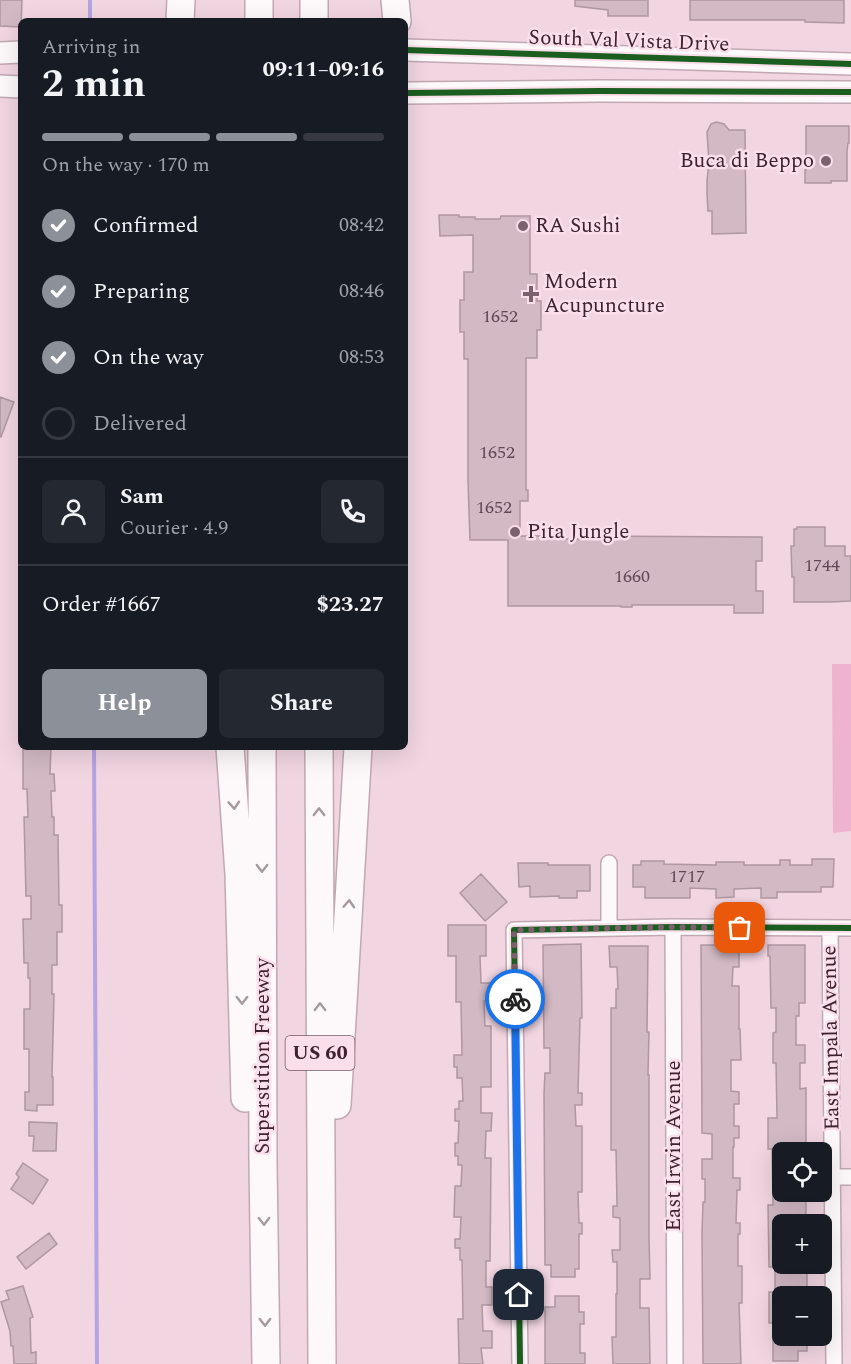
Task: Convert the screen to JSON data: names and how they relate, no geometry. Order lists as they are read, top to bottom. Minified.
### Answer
{"streets":{"highway":["US 60","Superstition Freeway"],"main road":["South Val Vista Drive"],"street":["East Impala Avenue","East Irwin Avenue"]},"places":{"other":["Buca di Beppo","RA Sushi","Pita Jungle"],"health":["Modern Acupuncture"]},"house_numbers":["1652","1652","1652","1744","1660","1717"],"page":{"heading":["2 min","Arriving in","09:11–09:16"],"panel":["Sam","Courier · 4.9","Order #1667","$23.27"],"bar":"On the way · 170 m","list":[["Confirmed","08:42"],["Preparing","08:46"],["On the way","08:53"],"Delivered"],"buttons":["Help","Share"],"map_buttons":["+","−"]}}
